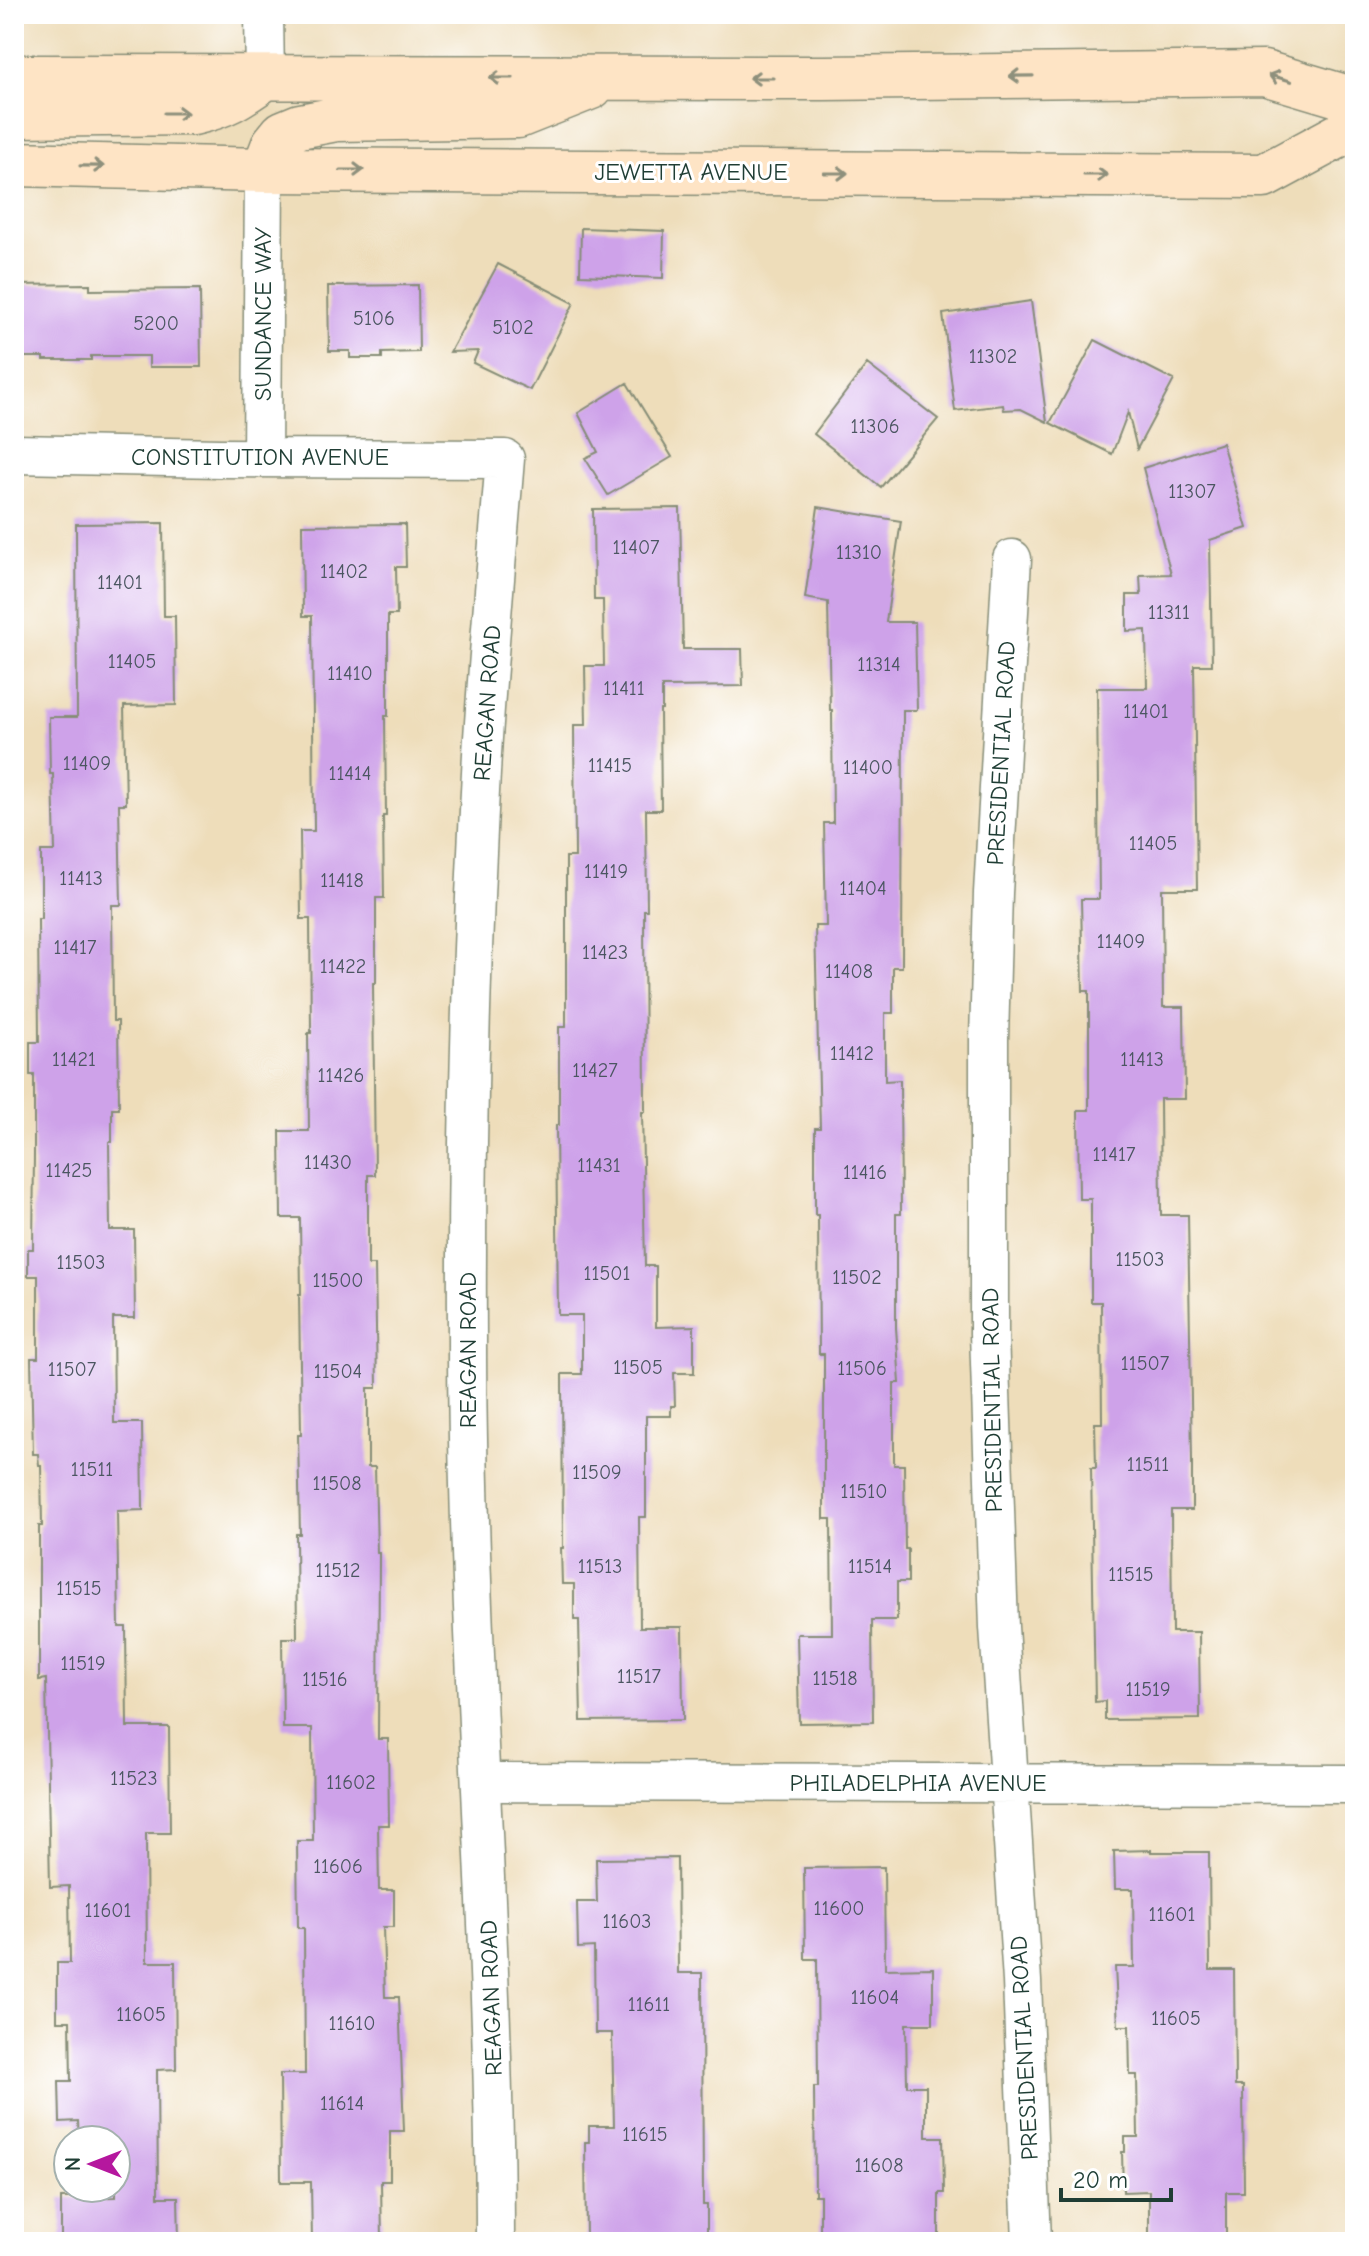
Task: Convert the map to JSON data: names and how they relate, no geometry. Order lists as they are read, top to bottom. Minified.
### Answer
{"streets":{"street":["JEWETTA AVENUE","SUNDANCE WAY","CONSTITUTION AVENUE","REAGAN ROAD","PRESIDENTIAL ROAD","PHILADELPHIA AVENUE"]},"crossings":[["JEWETTA AVENUE","SUNDANCE WAY"],["SUNDANCE WAY","CONSTITUTION AVENUE"],["CONSTITUTION AVENUE","REAGAN ROAD"],["REAGAN ROAD","PHILADELPHIA AVENUE"],["PRESIDENTIAL ROAD","PHILADELPHIA AVENUE"]],"house_numbers":["5106","5200","5102","11302","11306","11307","11407","11310","11402","11401","11311","11405","11314","11410","11411","11401","11409","11415","11400","11414","11405","11419","11413","11418","11404","11409","11417","11423","11422","11408","11412","11421","11413","11427","11426","11417","11430","11431","11425","11416","11503","11503","11501","11502","11500","11507","11505","11506","11507","11504","11511","11511","11509","11508","11510","11513","11514","11512","11515","11515","11519","11517","11518","11516","11519","11523","11602","11606","11600","11601","11601","11603","11604","11611","11605","11605","11610","11614","11615","11608"],"scale_bar":"20 m","north":"left"}
